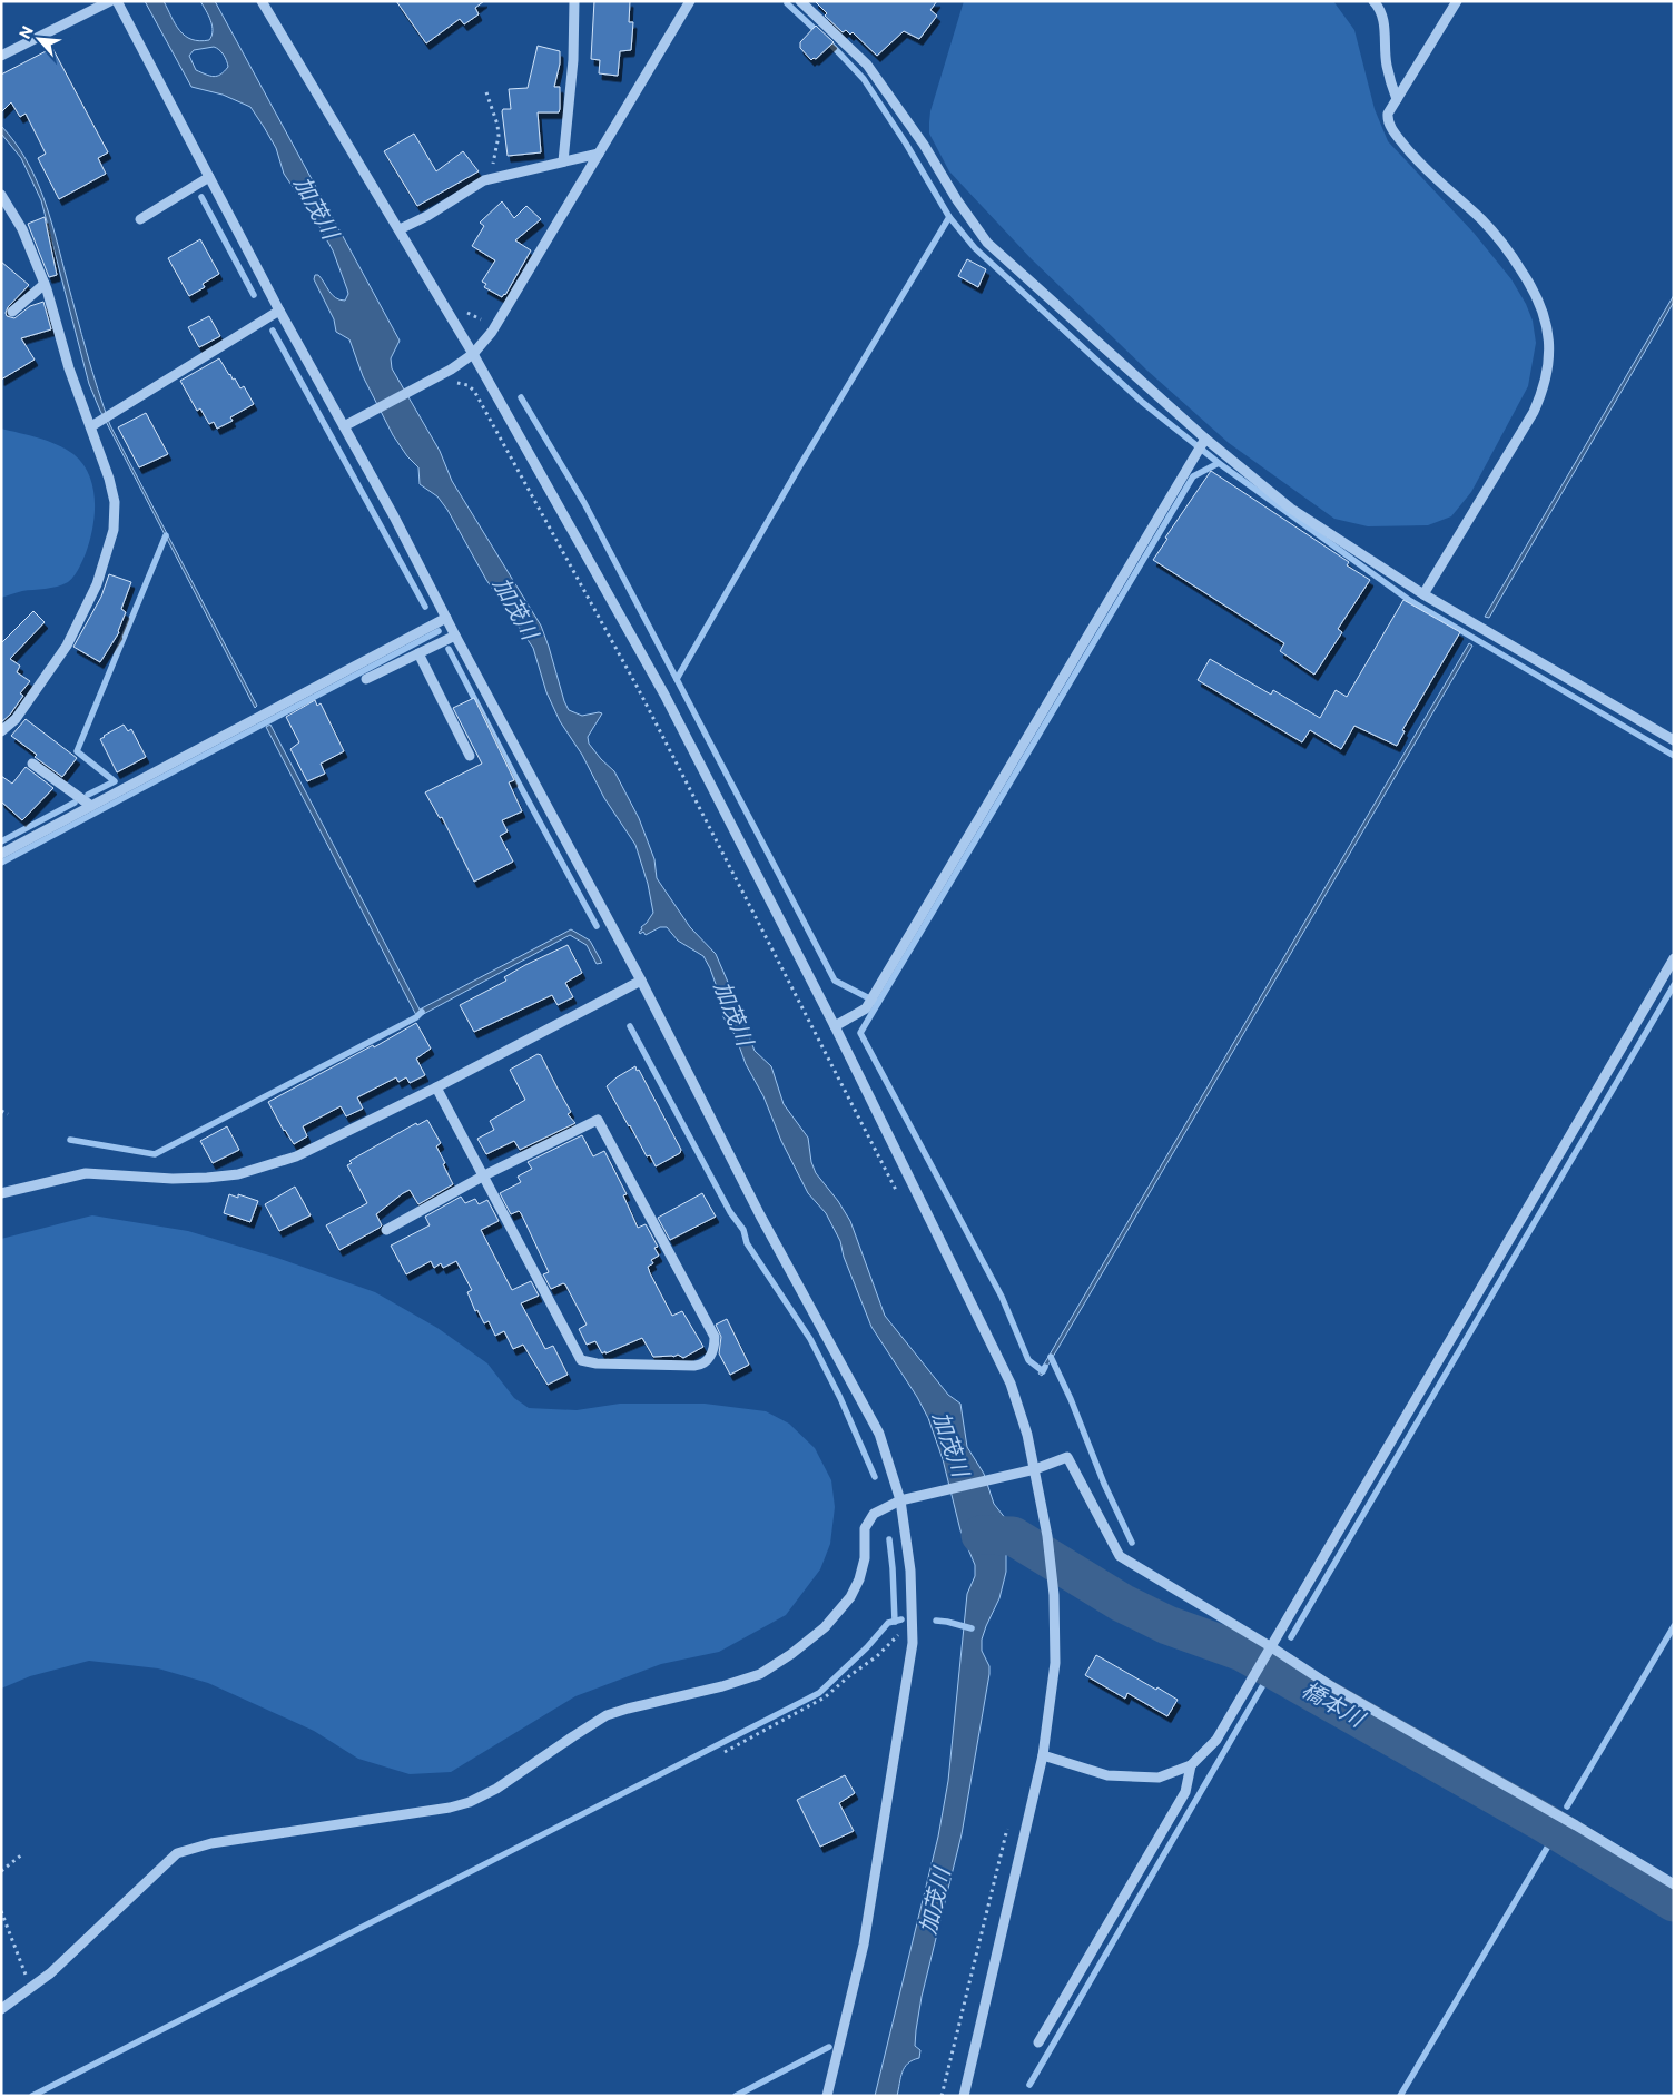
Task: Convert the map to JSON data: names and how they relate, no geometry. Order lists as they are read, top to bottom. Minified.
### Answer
{"water":["加茂川","橋本川"],"north":"top left"}
